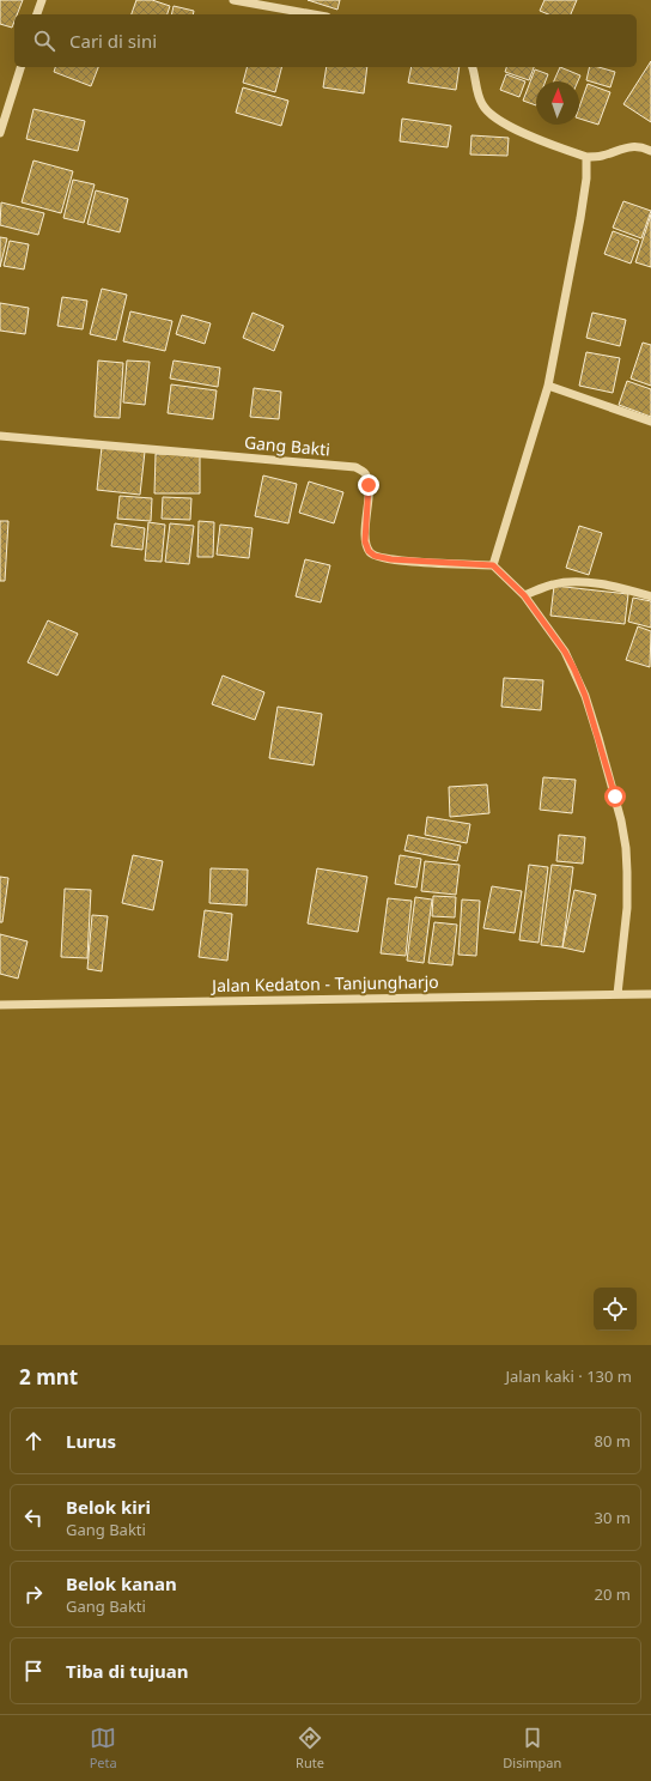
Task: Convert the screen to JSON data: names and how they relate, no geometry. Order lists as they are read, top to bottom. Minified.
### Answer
{"streets":{"street":["Gang Bakti","Jalan Kedaton - Tanjungharjo"]},"north":"top","page":{"search":"Cari di sini","heading":["2 mnt","Jalan kaki · 130 m"],"list":[["Lurus","80 m"],["Belok kiri","Gang Bakti","30 m"],["Belok kanan","Gang Bakti","20 m"],"Tiba di tujuan"],"nav":["Peta","Rute","Disimpan"]}}
